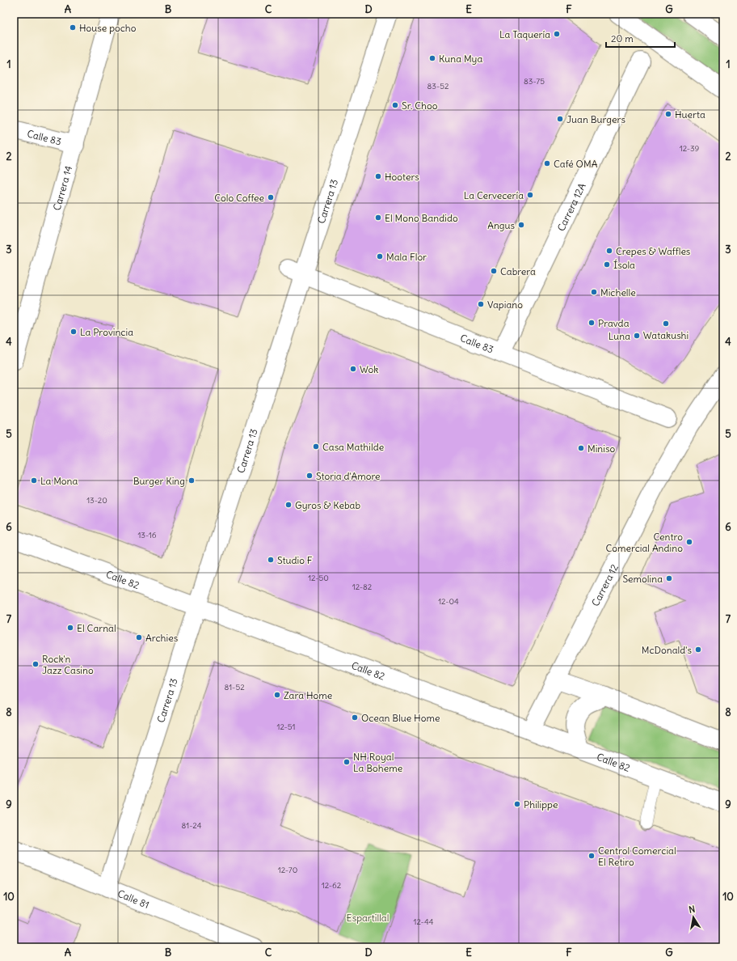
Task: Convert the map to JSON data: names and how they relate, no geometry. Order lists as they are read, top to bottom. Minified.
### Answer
{"streets":{"street":["Calle 83","Carrera 14","Carrera 13","Carrera 12A","Calle 82","Carrera 12","Calle 81"]},"crossings":[["Calle 83","Carrera 14"],["Calle 83","Carrera 13"],["Calle 83","Carrera 12A"],["Carrera 13","Calle 82"],["Carrera 13","Calle 81"],["Calle 82","Carrera 12"]],"parks":["Espartillal"],"places":["House pocho","La Taquería","Kuna Mya","Sr. Choo","Huerta","Juan Burgers","Café OMA","Hooters","La Cervecería","Colo Coffee","El Mono Bandido","Angus","Crepes & Waffles","Mala Flor","Ísola","Cabrera","Michelle","Vapiano","Pravda","Watakushi","La Provincia","Luna","Wok","Casa Mathilde","Miniso","Storia d'Amore","La Mona","Burger King","Gyros & Kebab","Centro Comercial Andino","Studio F","Semolina","El Carnal","Archies","McDonald's","Rock'n Jazz Casino","Zara Home","Ocean Blue Home","NH Royal La Boheme","Philippe","Centrol Comercial El Retiro"],"house_numbers":["83-75","83-52","12-39","13-20","13-16","12-50","12-82","12-04","81-52","12-51","81-24","12-70","12-62","12-44"],"scale_bar":"20 m","north":"top","grid":{"columns":["A","B","C","D","E","F","G"],"rows":["1","2","3","4","5","6","7","8","9","10"]}}
